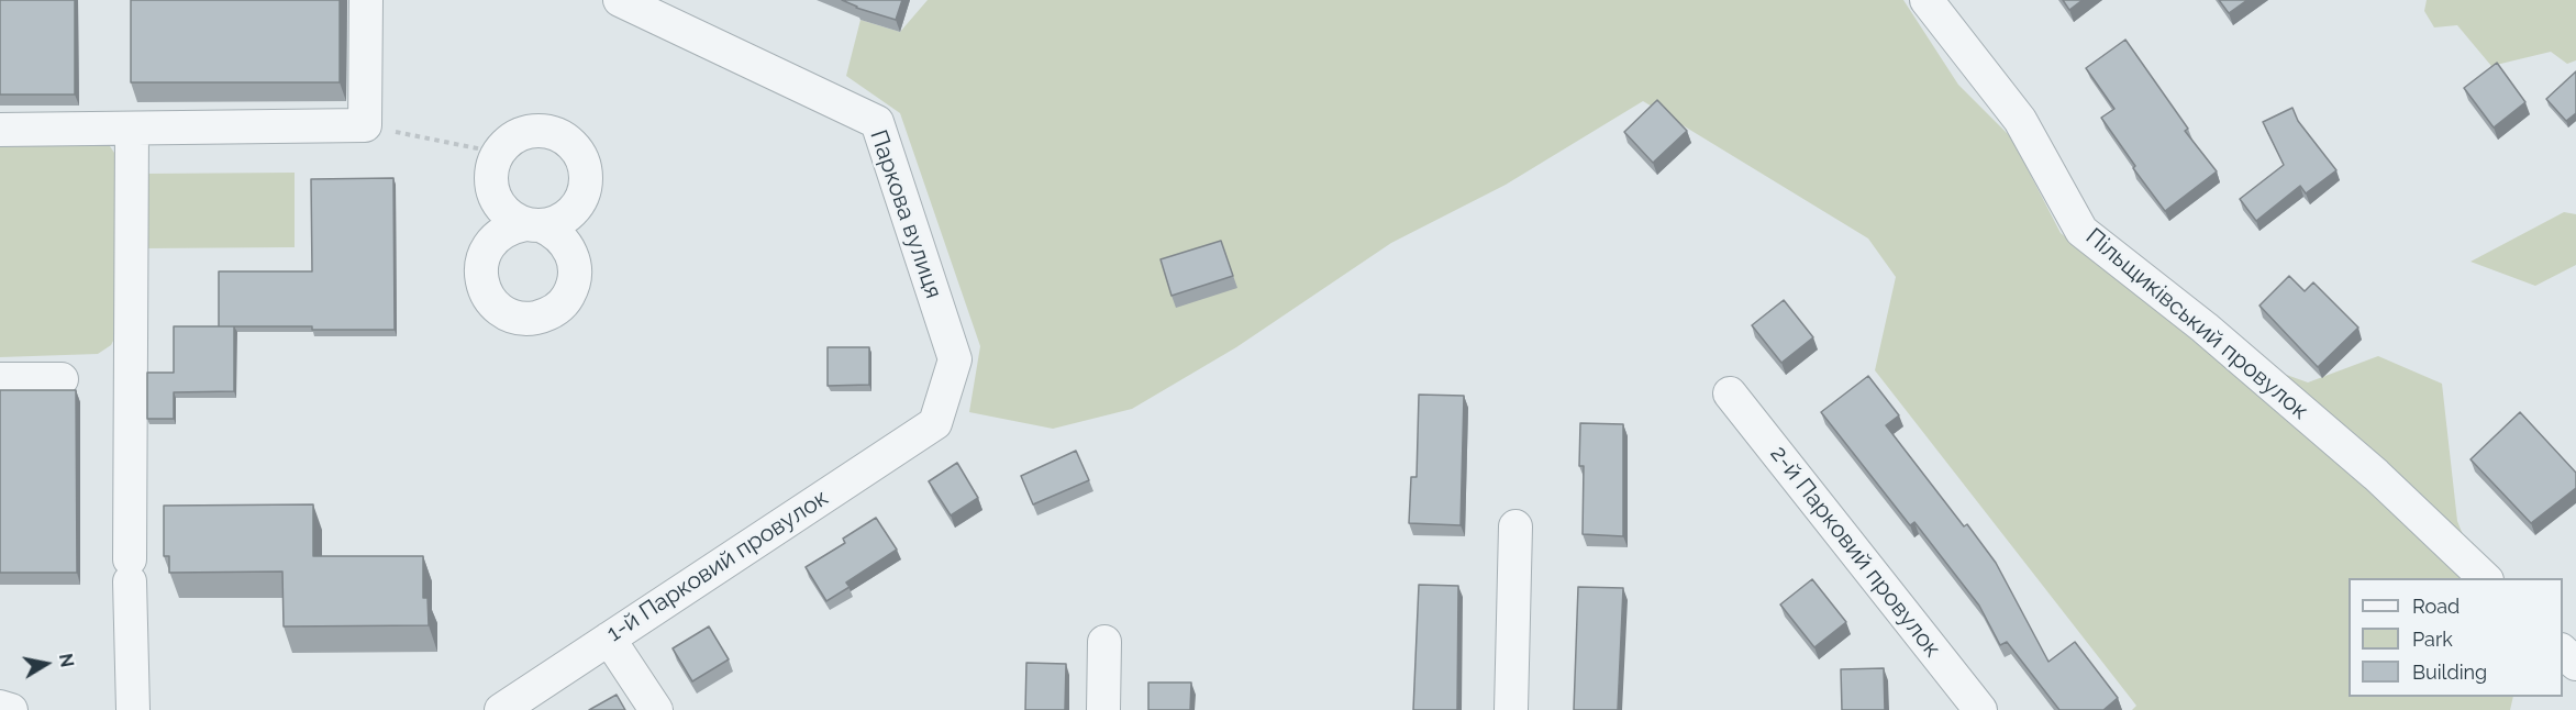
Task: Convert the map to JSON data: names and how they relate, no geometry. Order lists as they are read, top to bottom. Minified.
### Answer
{"streets":{"street":["Паркова вулиця","Пільщиківський провулок","2-й Парковий провулок","1-й Парковий провулок"]},"crossings":[["Паркова вулиця","1-й Парковий провулок"]],"legend":["Road","Park","Building"],"north":"right"}
